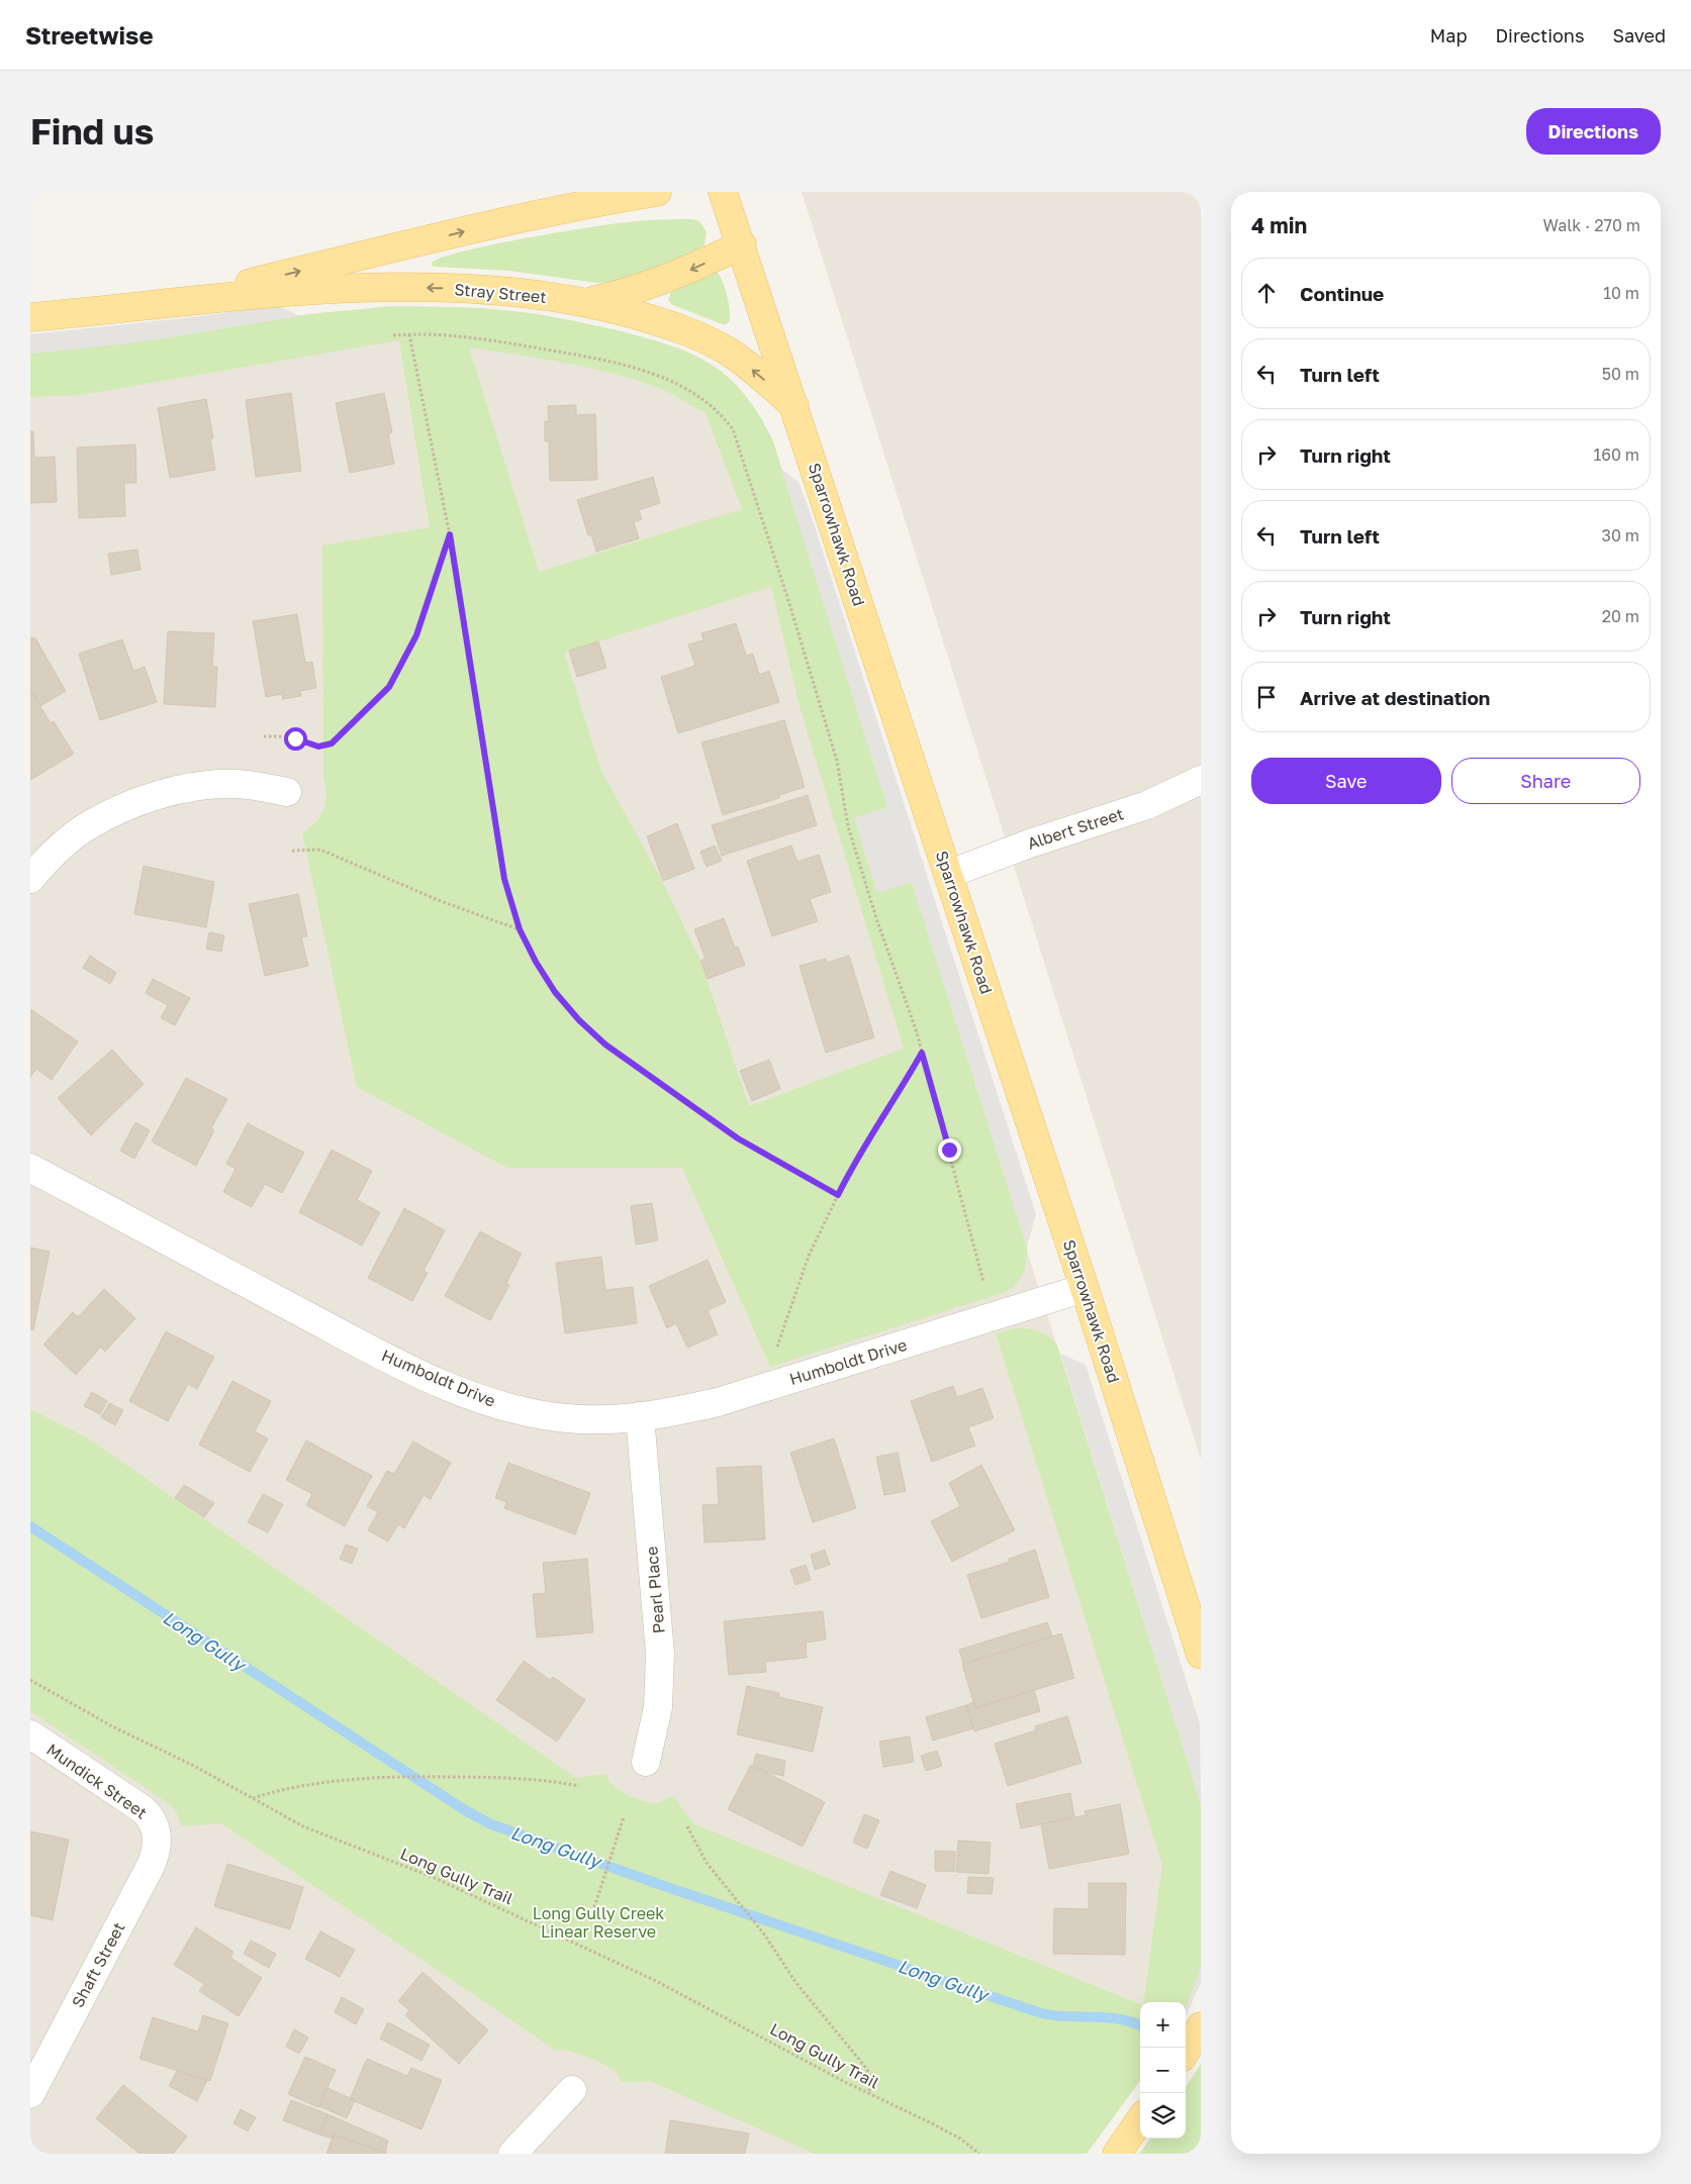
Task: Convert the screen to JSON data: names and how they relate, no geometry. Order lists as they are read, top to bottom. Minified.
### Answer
{"streets":{"main road":["Stray Street","Sparrowhawk Road"],"street":["Albert Street","Humboldt Drive","Pearl Place","Mundick Street","Shaft Street"],"path":["Long Gully Trail"]},"crossings":[["Stray Street","Sparrowhawk Road"],["Sparrowhawk Road","Albert Street"],["Sparrowhawk Road","Humboldt Drive"],["Humboldt Drive","Pearl Place"],["Mundick Street","Shaft Street"]],"water":["Long Gully"],"parks":["Long Gully Creek Linear Reserve"],"page":{"header":"Streetwise","nav":["Map","Directions","Saved"],"buttons":["Directions",["Save","Share"]],"title":"Find us","heading":["4 min","Walk · 270 m"],"list":[["Continue","10 m"],["Turn left","50 m"],["Turn right","160 m"],["Turn left","30 m"],["Turn right","20 m"],"Arrive at destination"],"map_buttons":["+","−"]}}
